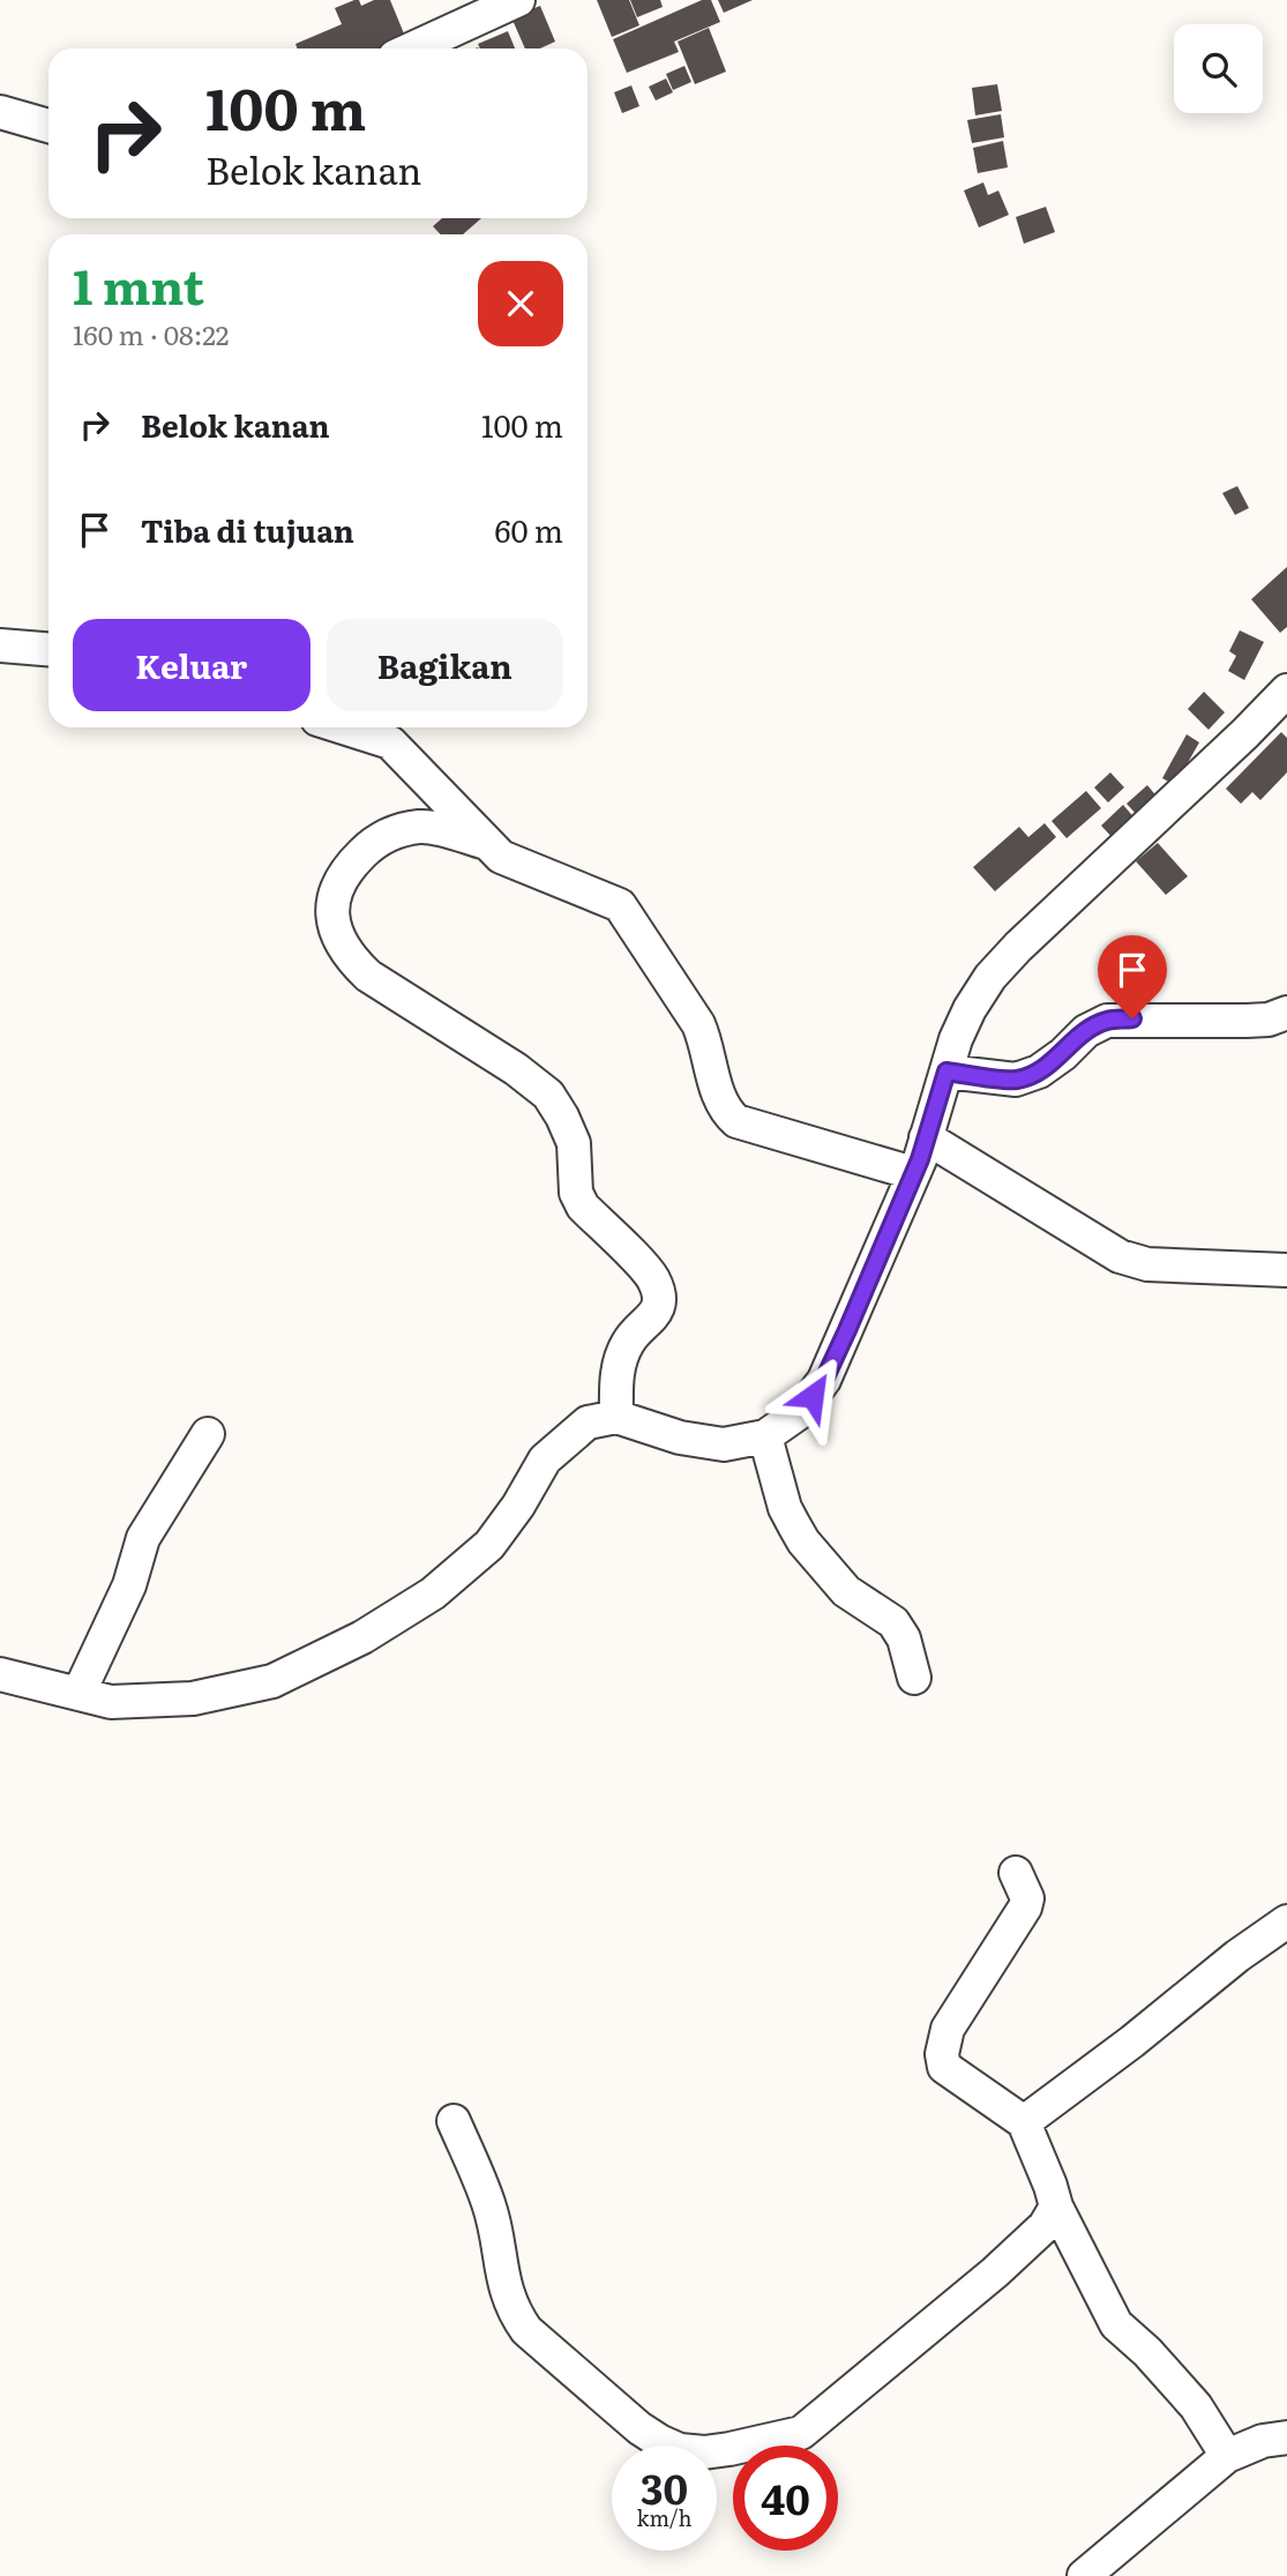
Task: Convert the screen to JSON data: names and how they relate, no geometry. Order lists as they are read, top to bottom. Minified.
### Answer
{"page":{"turn":["100 m","Belok kanan"],"heading":["1 mnt","160 m · 08:22"],"list":[{"name":"Belok kanan","value":"100 m"},{"name":"Tiba di tujuan","value":"60 m"}],"buttons":["Keluar","Bagikan"],"speed":"30 km/h","limit":"40"}}
